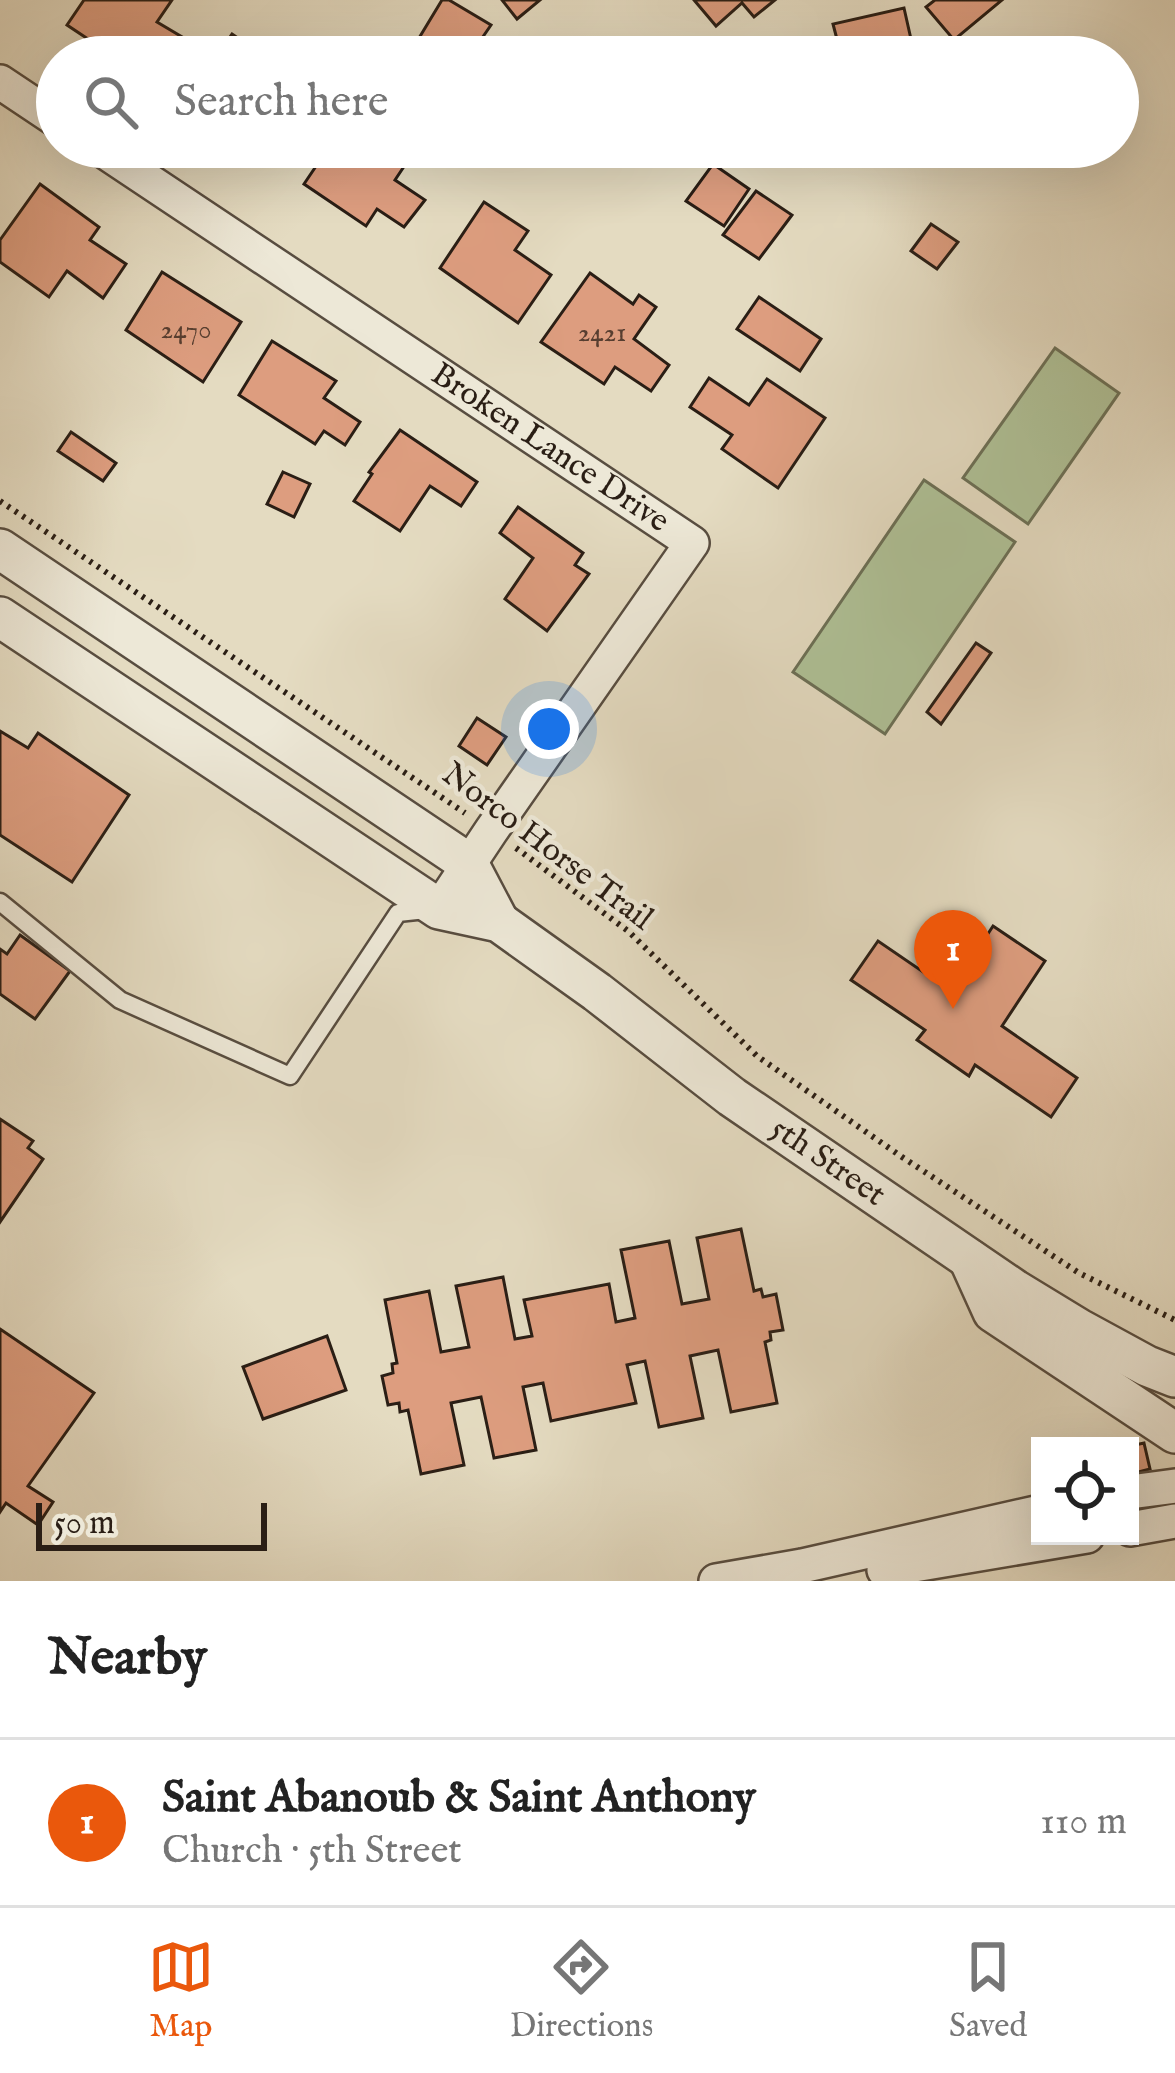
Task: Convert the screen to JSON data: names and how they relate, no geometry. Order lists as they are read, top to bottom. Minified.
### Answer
{"streets":{"street":["Broken Lance Drive","5th Street"],"path":["Norco Horse Trail"]},"crossings":[["Broken Lance Drive","Norco Horse Trail"],["Broken Lance Drive","5th Street"]],"house_numbers":["2470","2421"],"scale_bar":"50 m","page":{"search":"Search here","pins":"1","scale":"50 m","heading":"Nearby","list":[{"mark":"1","name":"Saint Abanoub & Saint Anthony","note":"Church · 5th Street","value":"110 m"}],"nav":["Map","Directions","Saved"]}}
